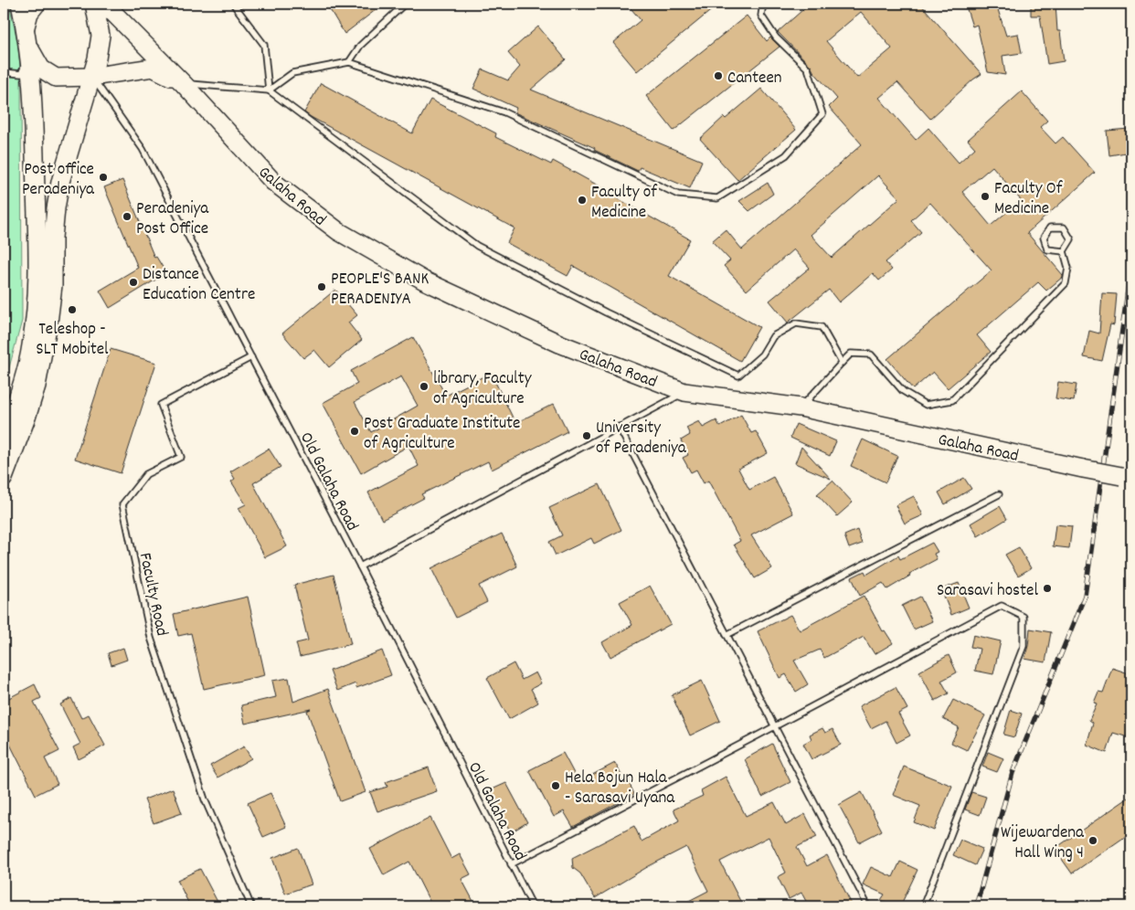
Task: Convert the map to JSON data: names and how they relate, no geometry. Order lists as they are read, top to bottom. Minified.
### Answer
{"streets":{"main road":["Galaha Road"],"lane":["Old Galaha Road","Faculty Road"]},"crossings":[["Galaha Road","Old Galaha Road"],["Old Galaha Road","Faculty Road"]],"places":["Canteen","Post office Peradeniya","Faculty Of Medicine","Faculty of Medicine","Peradeniya Post Office","Distance Education Centre","PEOPLE'S BANK PERADENIYA","Teleshop - SLT Mobitel","library, Faculty of Agriculture","Post Graduate Institute of Agriculture","University of Peradeniya","Sarasavi hostel","Hela Bojun Hala - Sarasavi Uyana","Wijewardena Hall Wing 4"]}
